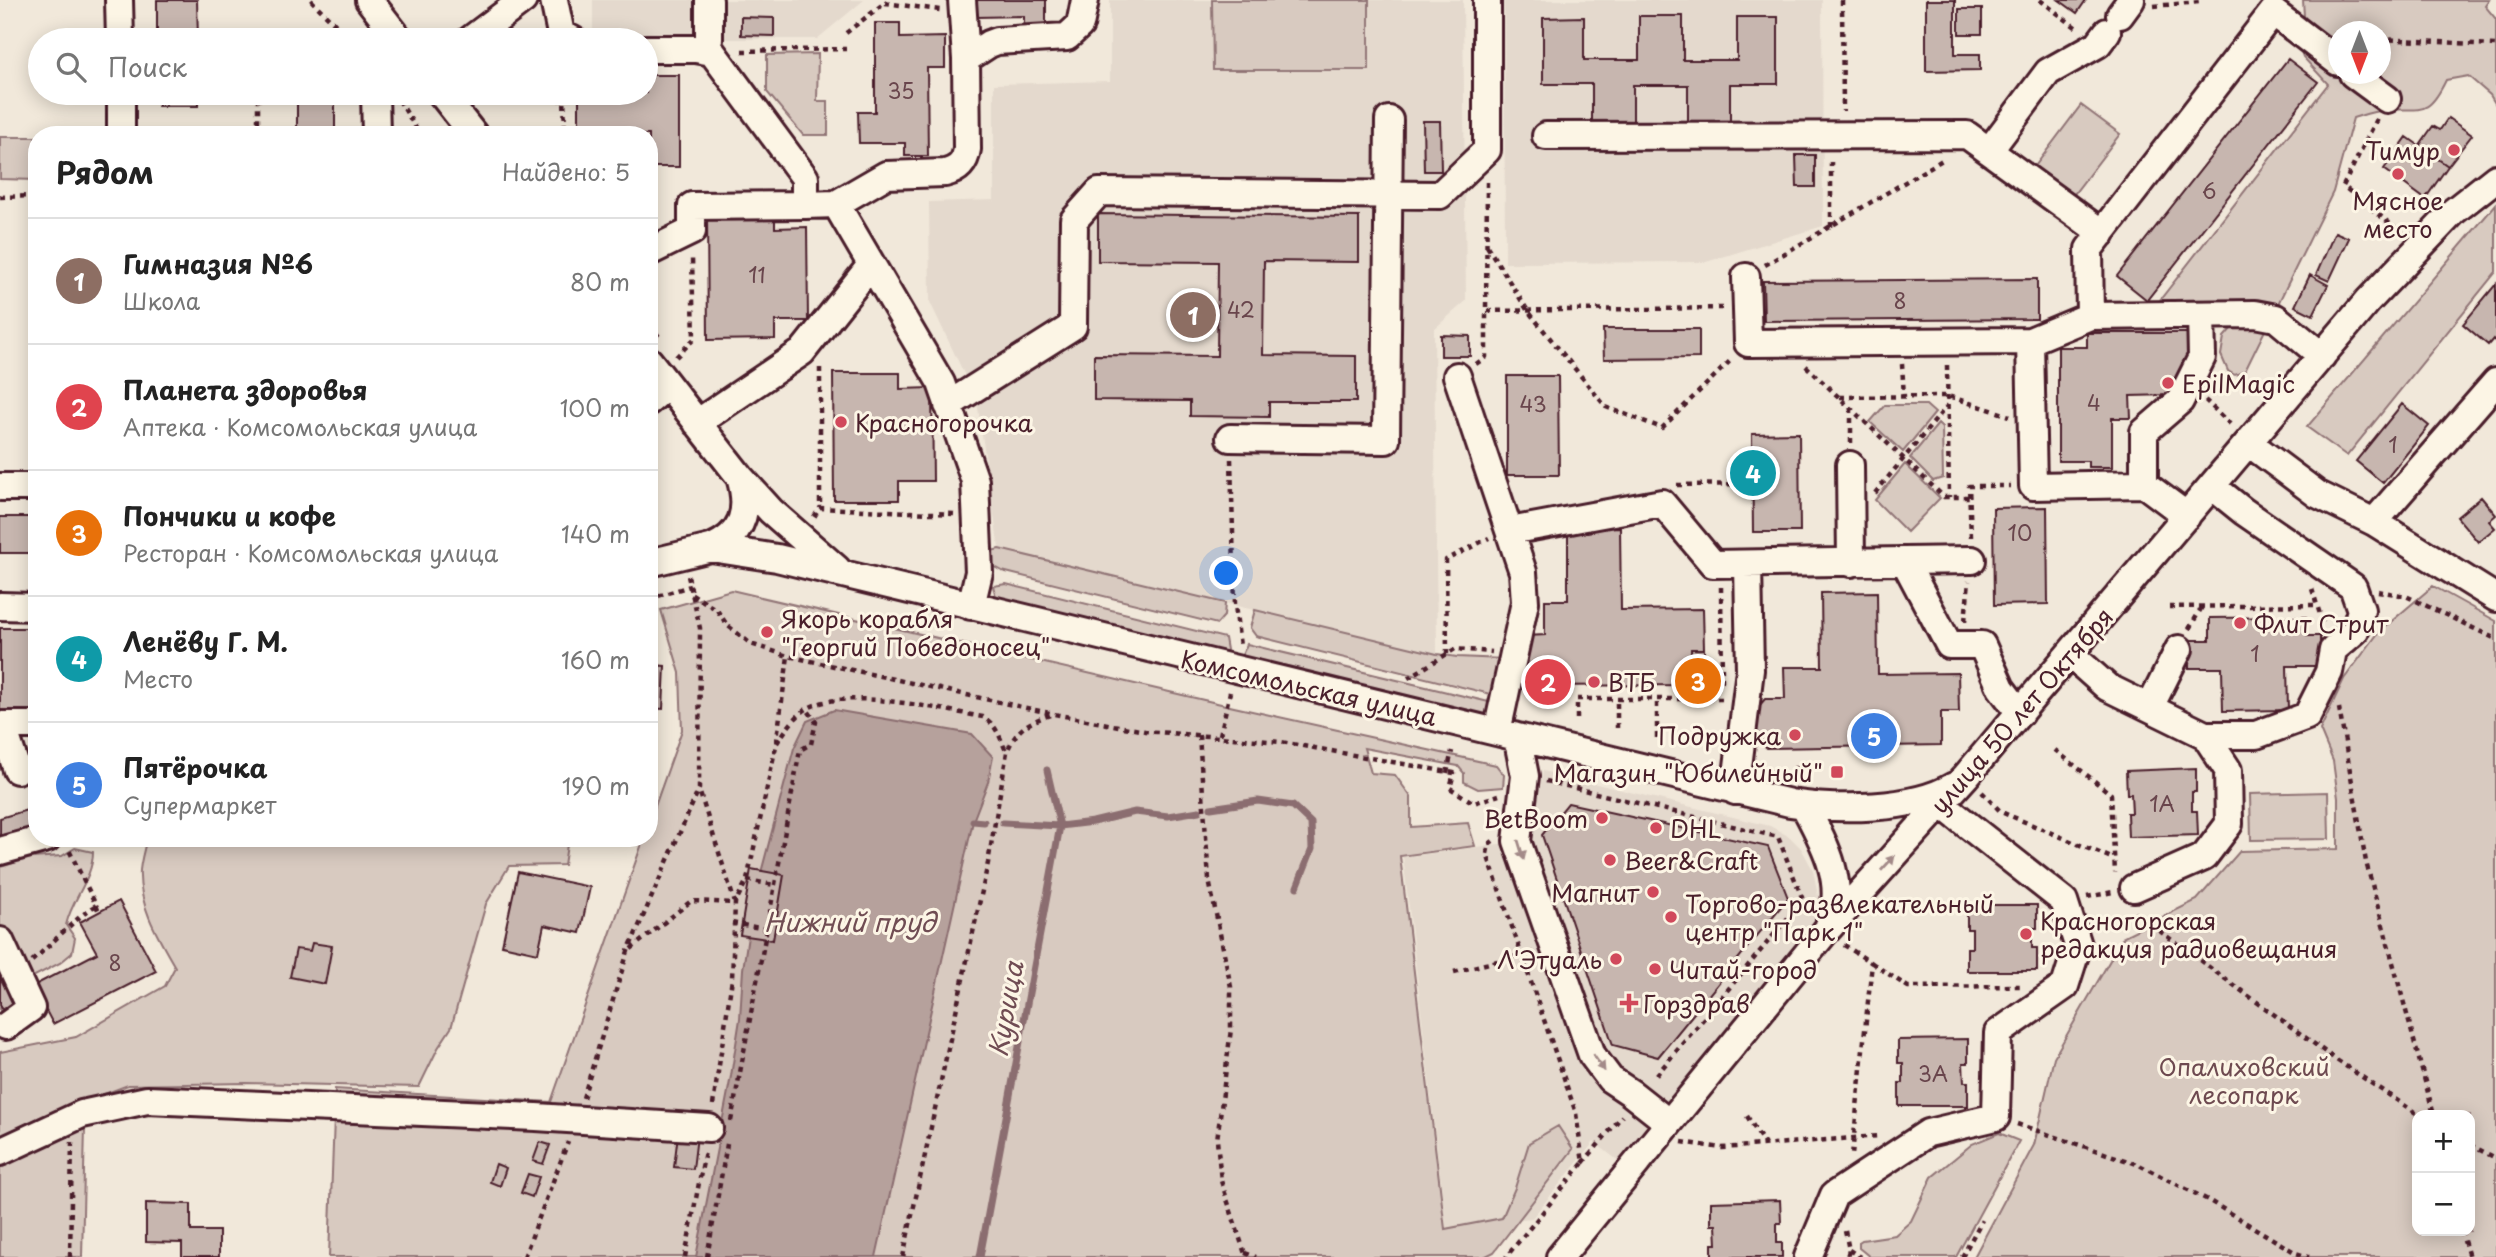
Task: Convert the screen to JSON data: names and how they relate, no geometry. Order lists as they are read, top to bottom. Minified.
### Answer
{"streets":{"street":["Комсомольская улица","улица 50 лет Октября"]},"crossings":[["Комсомольская улица","улица 50 лет Октября"]],"water":["Нижний пруд","Курица"],"parks":["Опалиховский лесопарк"],"places":{"other":["Тимур","Мясное место","EpilMagic","Красногорочка","Флит Стрит","Якорь корабля \"Георгий Победоносец\"","ВТБ","Подружка","BetBoom","DHL","Beer&Craft","Магнит","Торгово-развлекательный центр \"Парк 1\"","Красногорская редакция радиовещания","Л'Этуаль","Читай-город"],"transit":["Магазин \"Юбилейный\""],"health":["Горздрав"]},"house_numbers":["35","6","11","8","42","4","43","1","10","1","1А","8","3А"],"north":"bottom","page":{"search":"Поиск","heading":["Рядом","Найдено: 5"],"list":[{"mark":"1","name":"Гимназия №6","note":"Школа","value":"80 m"},{"mark":"2","name":"Планета здоровья","note":"Аптека · Комсомольская улица","value":"100 m"},{"mark":"3","name":"Пончики и кофе","note":"Ресторан · Комсомольская улица","value":"140 m"},{"mark":"4","name":"Ленёву Г. М.","note":"Место","value":"160 m"},{"mark":"5","name":"Пятёрочка","note":"Супермаркет","value":"190 m"}],"pins":["1","4","3","2","5"],"map_buttons":["+","−"]}}
